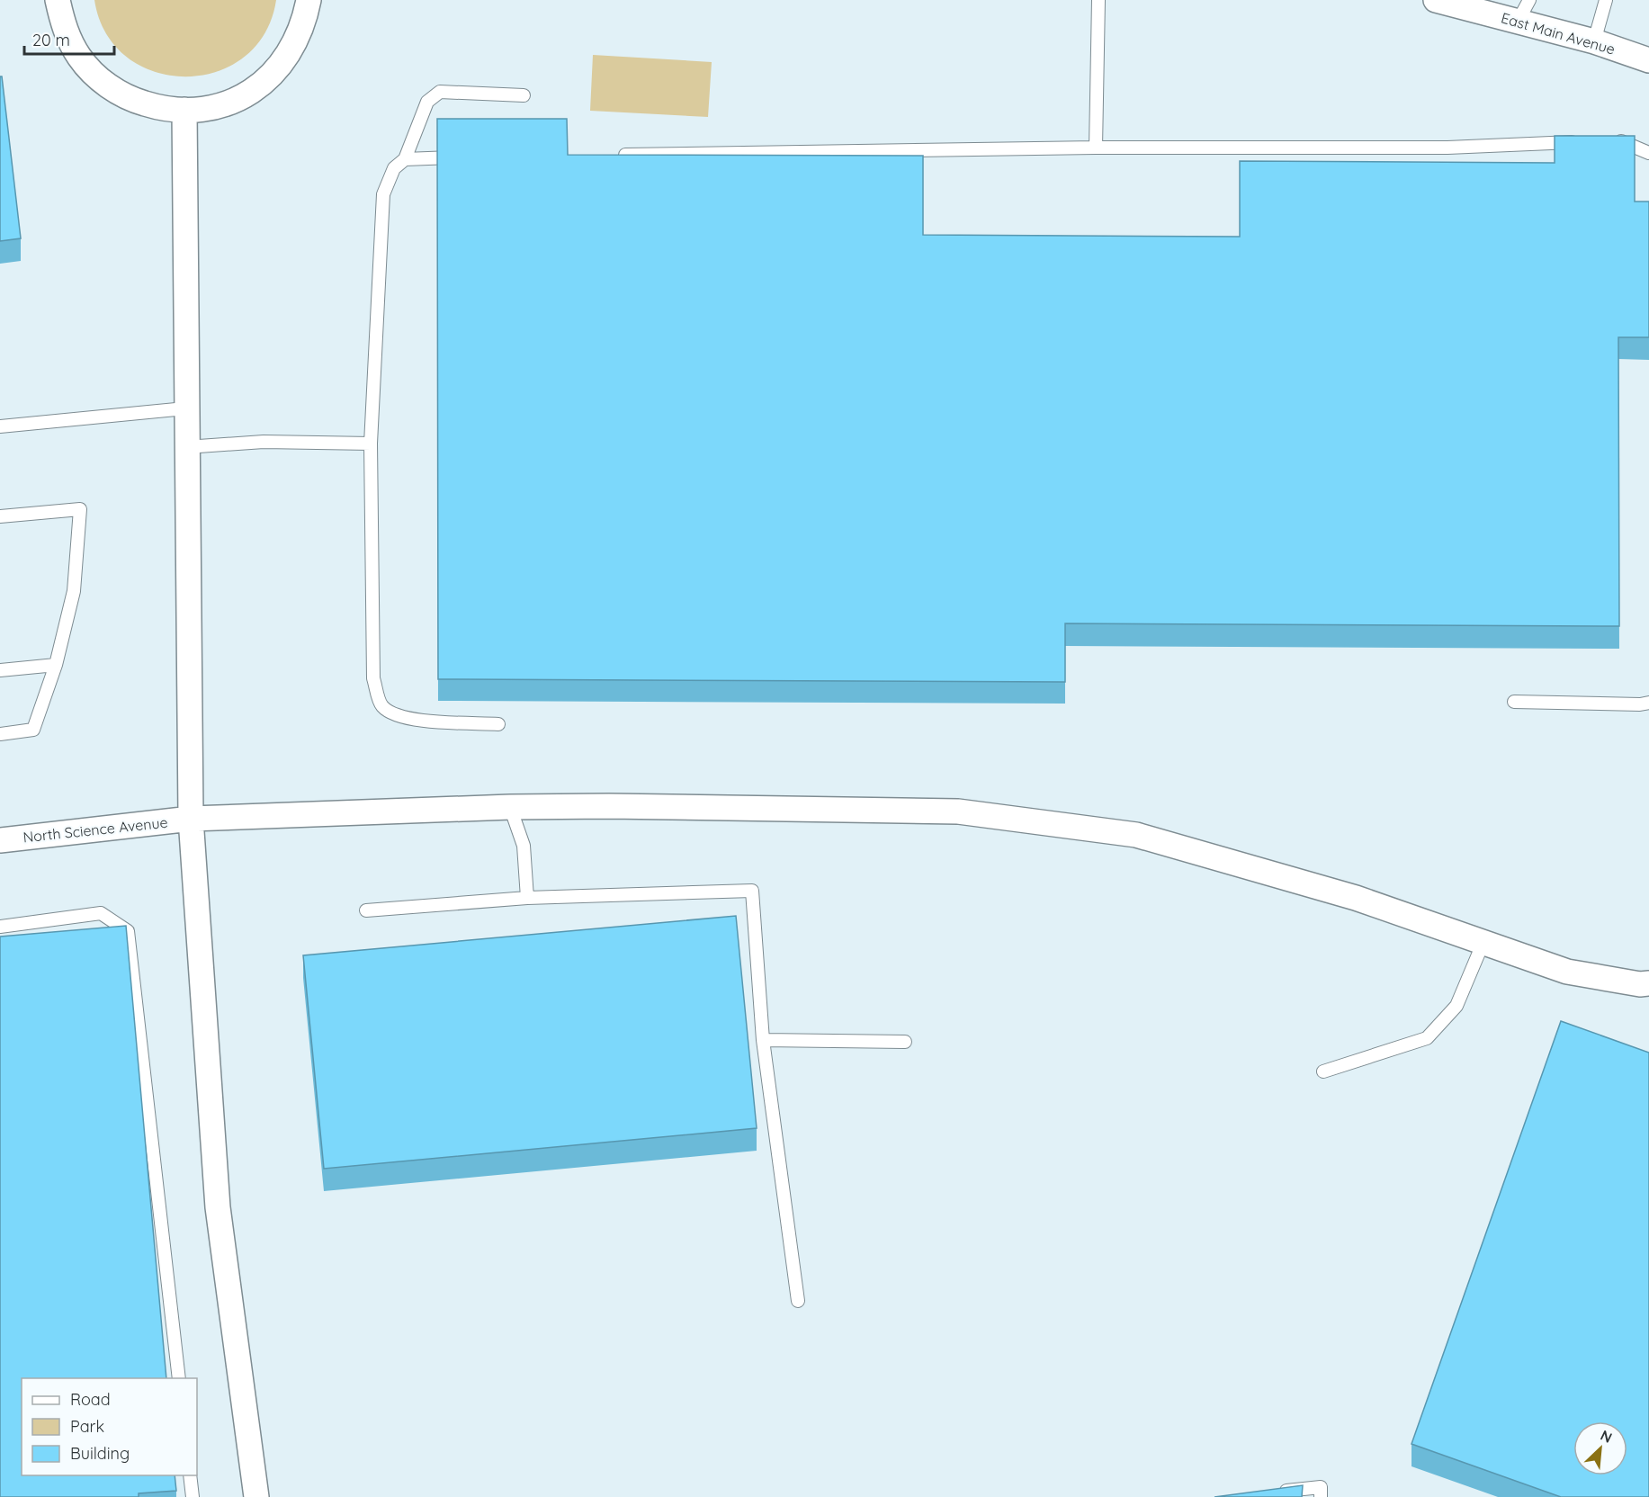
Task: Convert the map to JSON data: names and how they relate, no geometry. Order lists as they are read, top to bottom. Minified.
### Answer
{"streets":{"street":["East Main Avenue","North Science Avenue"]},"legend":["Road","Park","Building"],"scale_bar":"20 m","north":"top right"}
